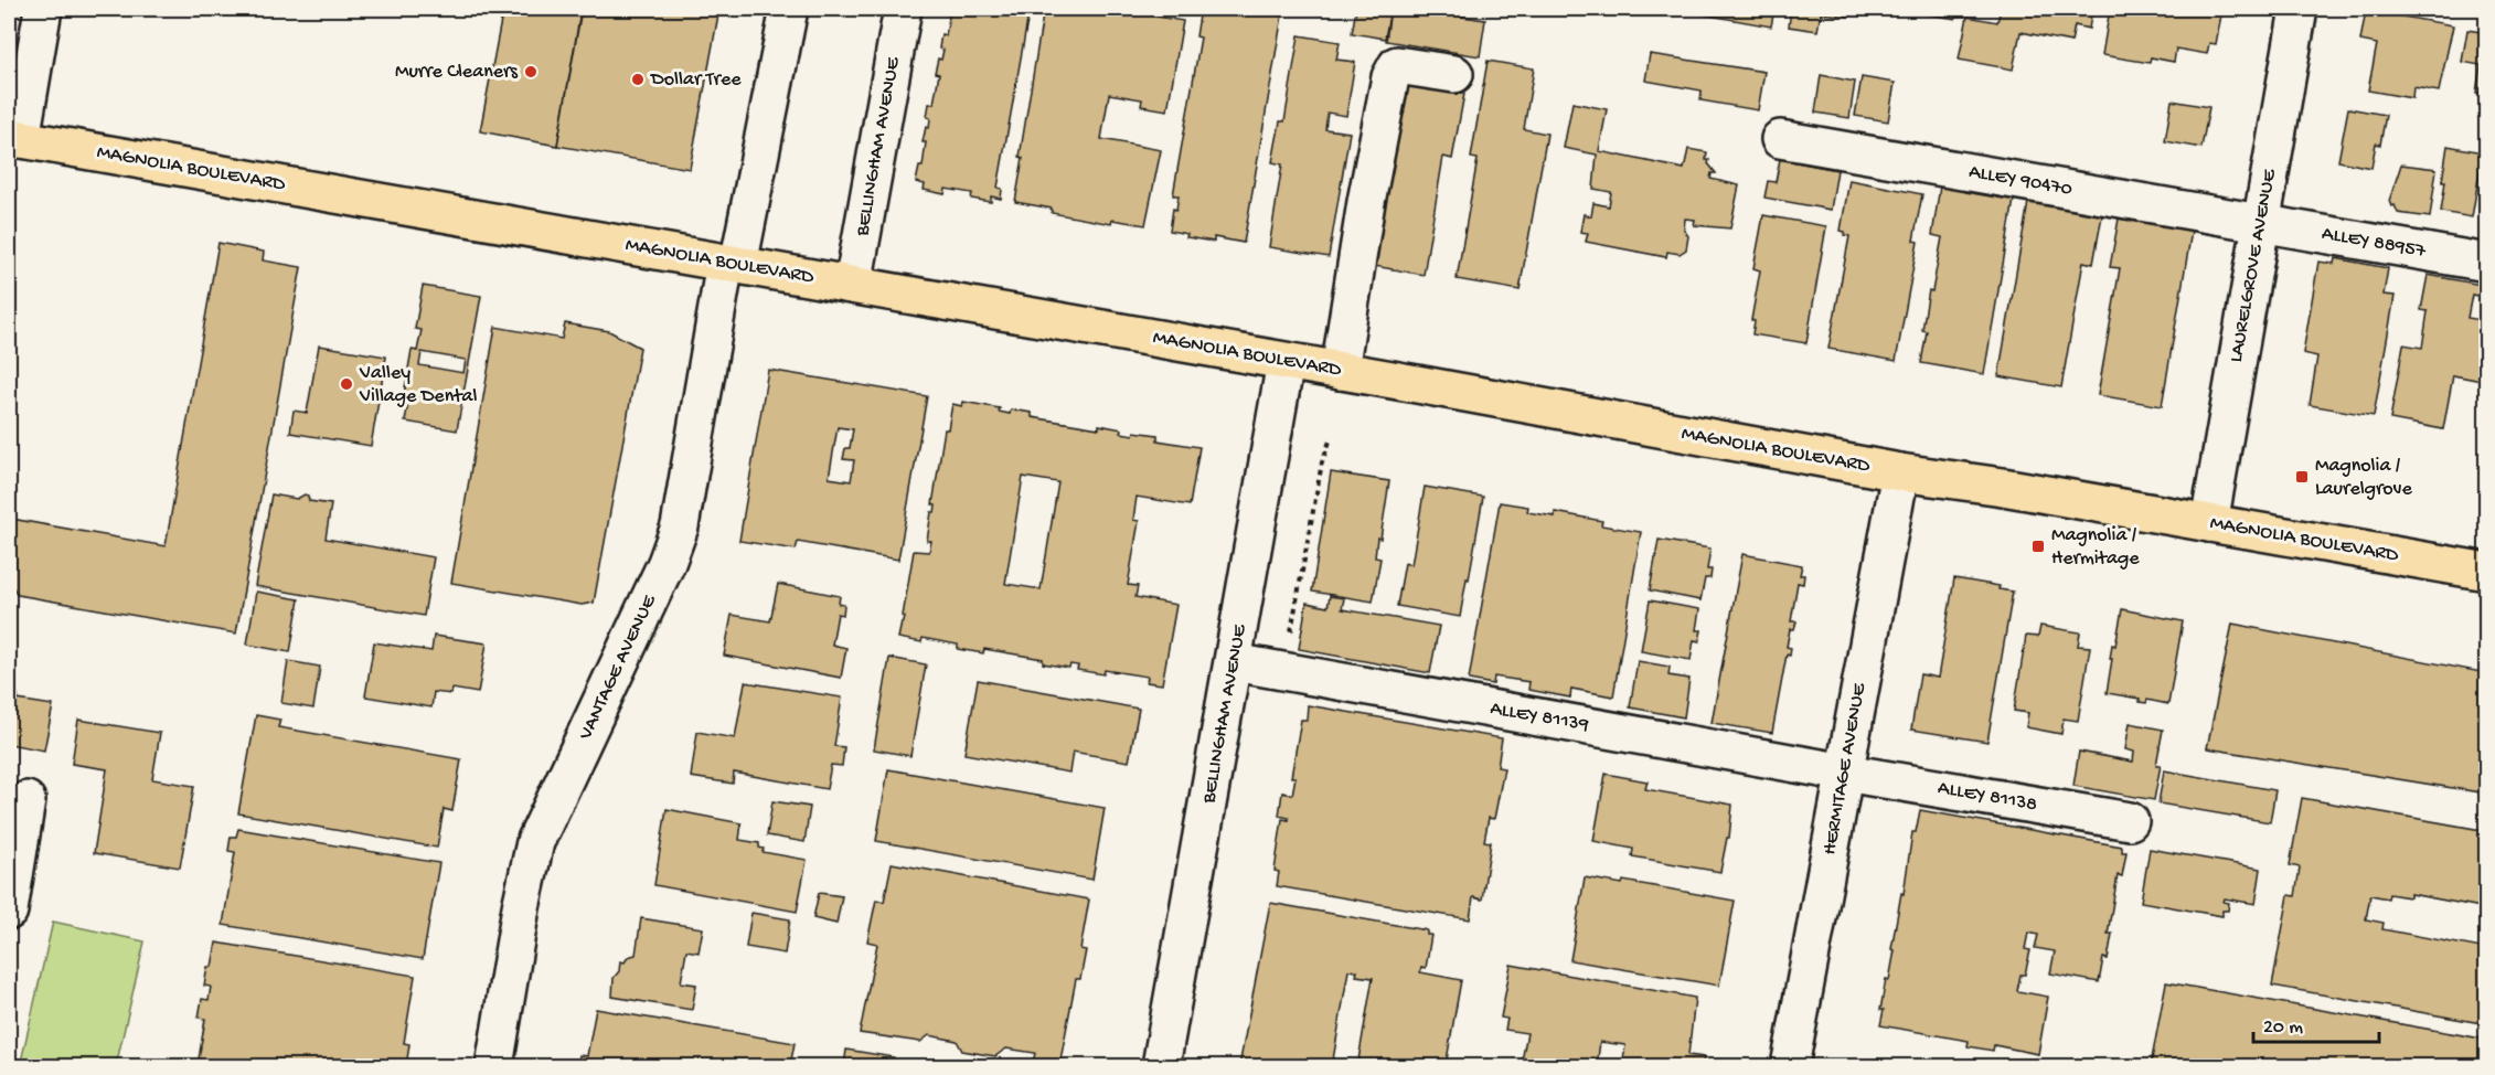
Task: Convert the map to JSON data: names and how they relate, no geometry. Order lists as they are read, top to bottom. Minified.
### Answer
{"streets":{"main road":["MAGNOLIA BOULEVARD"],"street":["BELLINGHAM AVENUE","ALLEY 90470","ALLEY 88957","LAURELGROVE AVENUE","VANTAGE AVENUE","ALLEY 81139","HERMITAGE AVENUE","ALLEY 81138"]},"crossings":[["BELLINGHAM AVENUE","MAGNOLIA BOULEVARD"],["BELLINGHAM AVENUE","ALLEY 81139"],["MAGNOLIA BOULEVARD","LAURELGROVE AVENUE"],["MAGNOLIA BOULEVARD","VANTAGE AVENUE"],["MAGNOLIA BOULEVARD","HERMITAGE AVENUE"],["ALLEY 90470","ALLEY 88957"],["ALLEY 90470","LAURELGROVE AVENUE"],["ALLEY 88957","LAURELGROVE AVENUE"],["ALLEY 81139","HERMITAGE AVENUE"],["ALLEY 81139","ALLEY 81138"],["HERMITAGE AVENUE","ALLEY 81138"]],"places":{"other":["Murre Cleaners","Dollar Tree","Valley Village Dental"],"transit":["Magnolia / Laurelgrove","Magnolia / Hermitage"]},"scale_bar":"20 m"}
